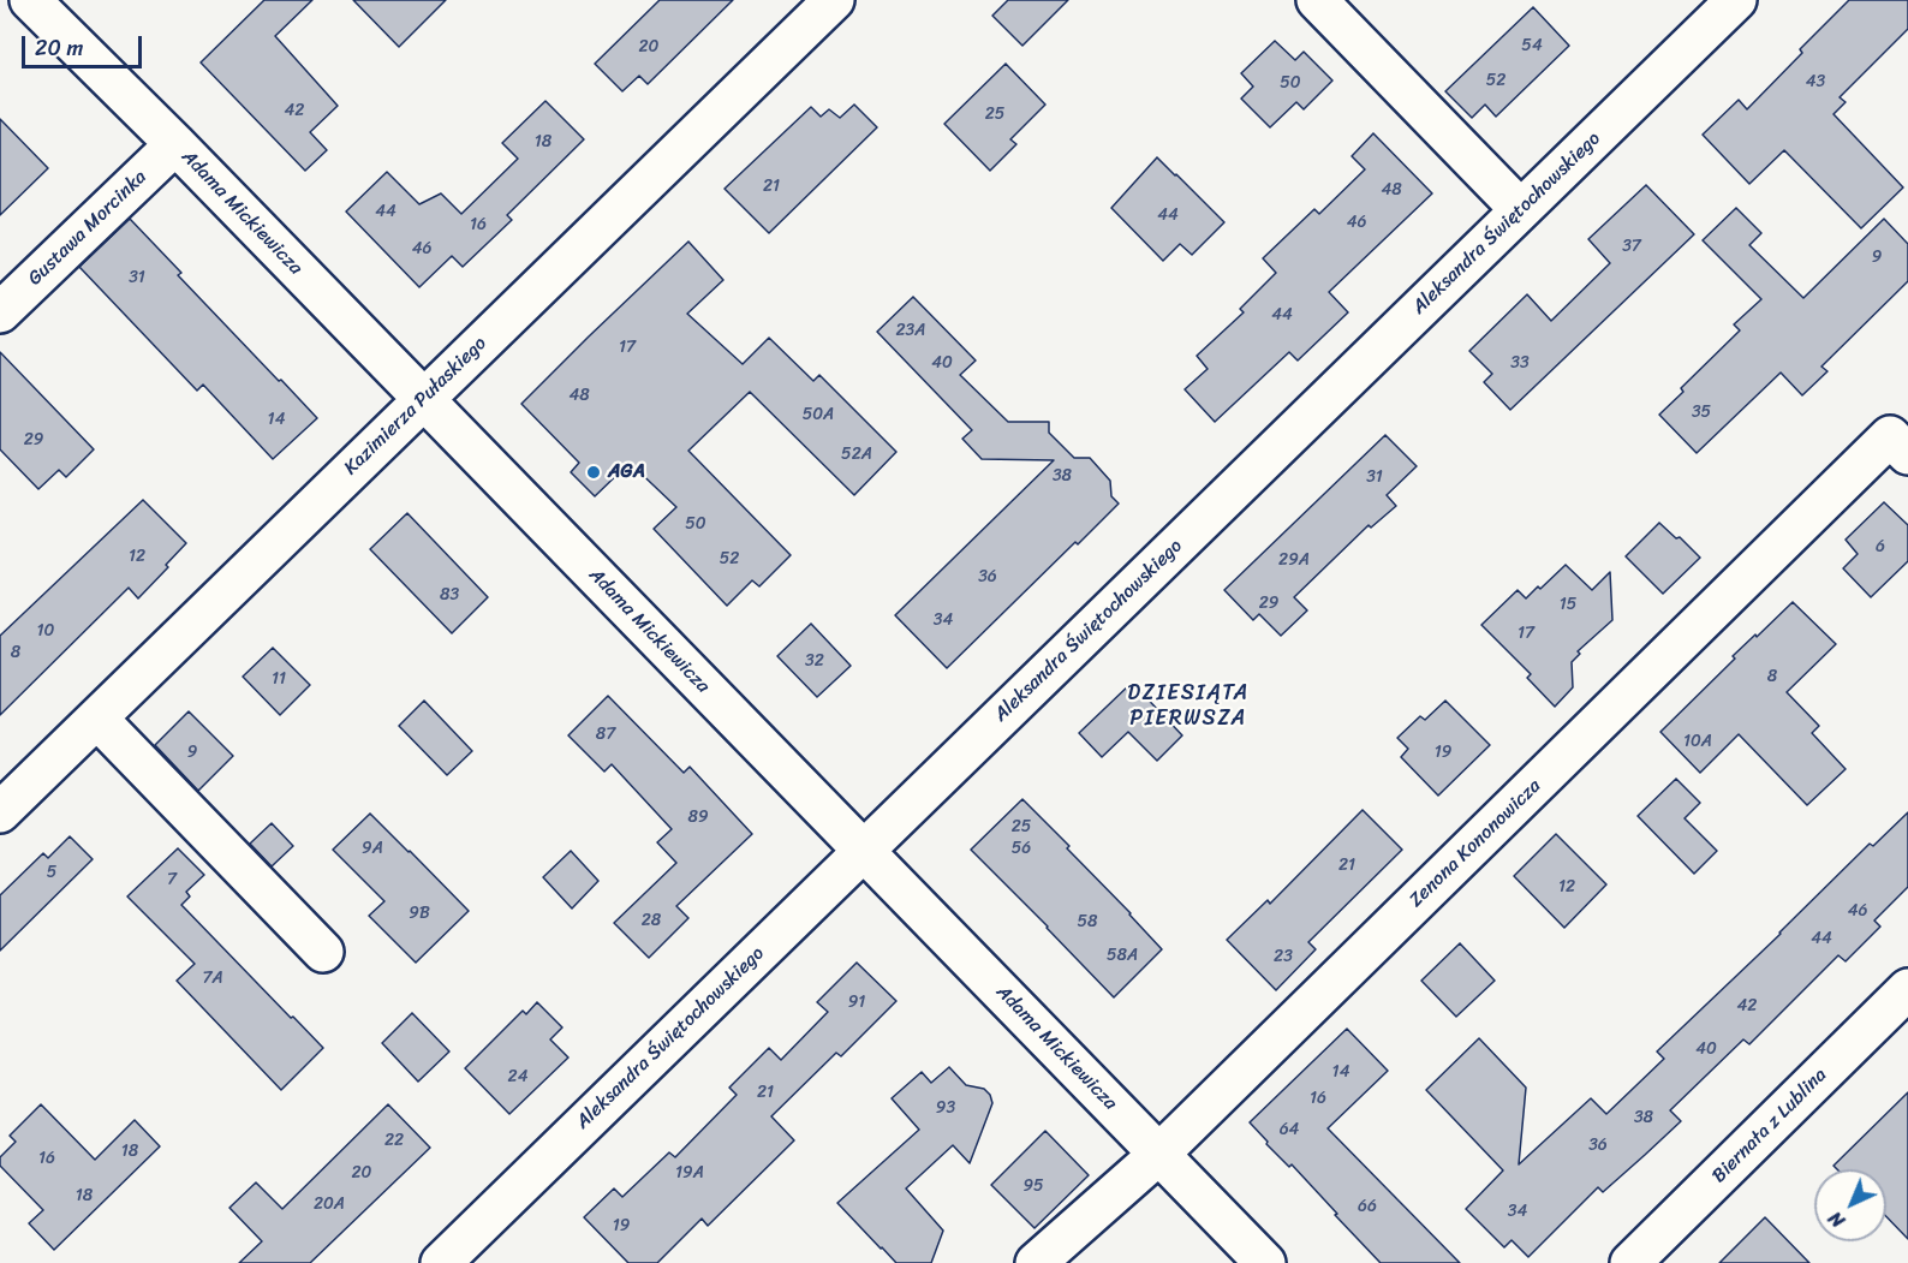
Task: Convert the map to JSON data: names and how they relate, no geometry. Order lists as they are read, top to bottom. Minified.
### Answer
{"streets":{"street":["Adama Mickiewicza","Aleksandra Świętochowskiego","Gustawa Morcinka","Kazimierza Pułaskiego","Zenona Kononowicza","Biernata z Lublina"]},"crossings":[["Adama Mickiewicza","Aleksandra Świętochowskiego"],["Adama Mickiewicza","Gustawa Morcinka"],["Adama Mickiewicza","Kazimierza Pułaskiego"],["Adama Mickiewicza","Zenona Kononowicza"]],"districts":["DZIESIĄTA PIERWSZA"],"places":["AGA"],"house_numbers":["54","20","52","43","50","42","25","18","21","48","44","44","46","16","37","46","9","31","44","23A","17","40","33","48","35","50A","14","29","52A","38","31","50","6","12","52","29A","36","83","29","15","34","10","17","8","32","8","11","87","10A","9","19","89","25","9A","56","21","5","7","12","46","9B","28","58","44","58A","23","7A","91","42","40","14","24","21","16","93","38","64","22","36","18","16","20","19A","95","18","20A","66","34","19"],"scale_bar":"20 m","north":"bottom left"}
